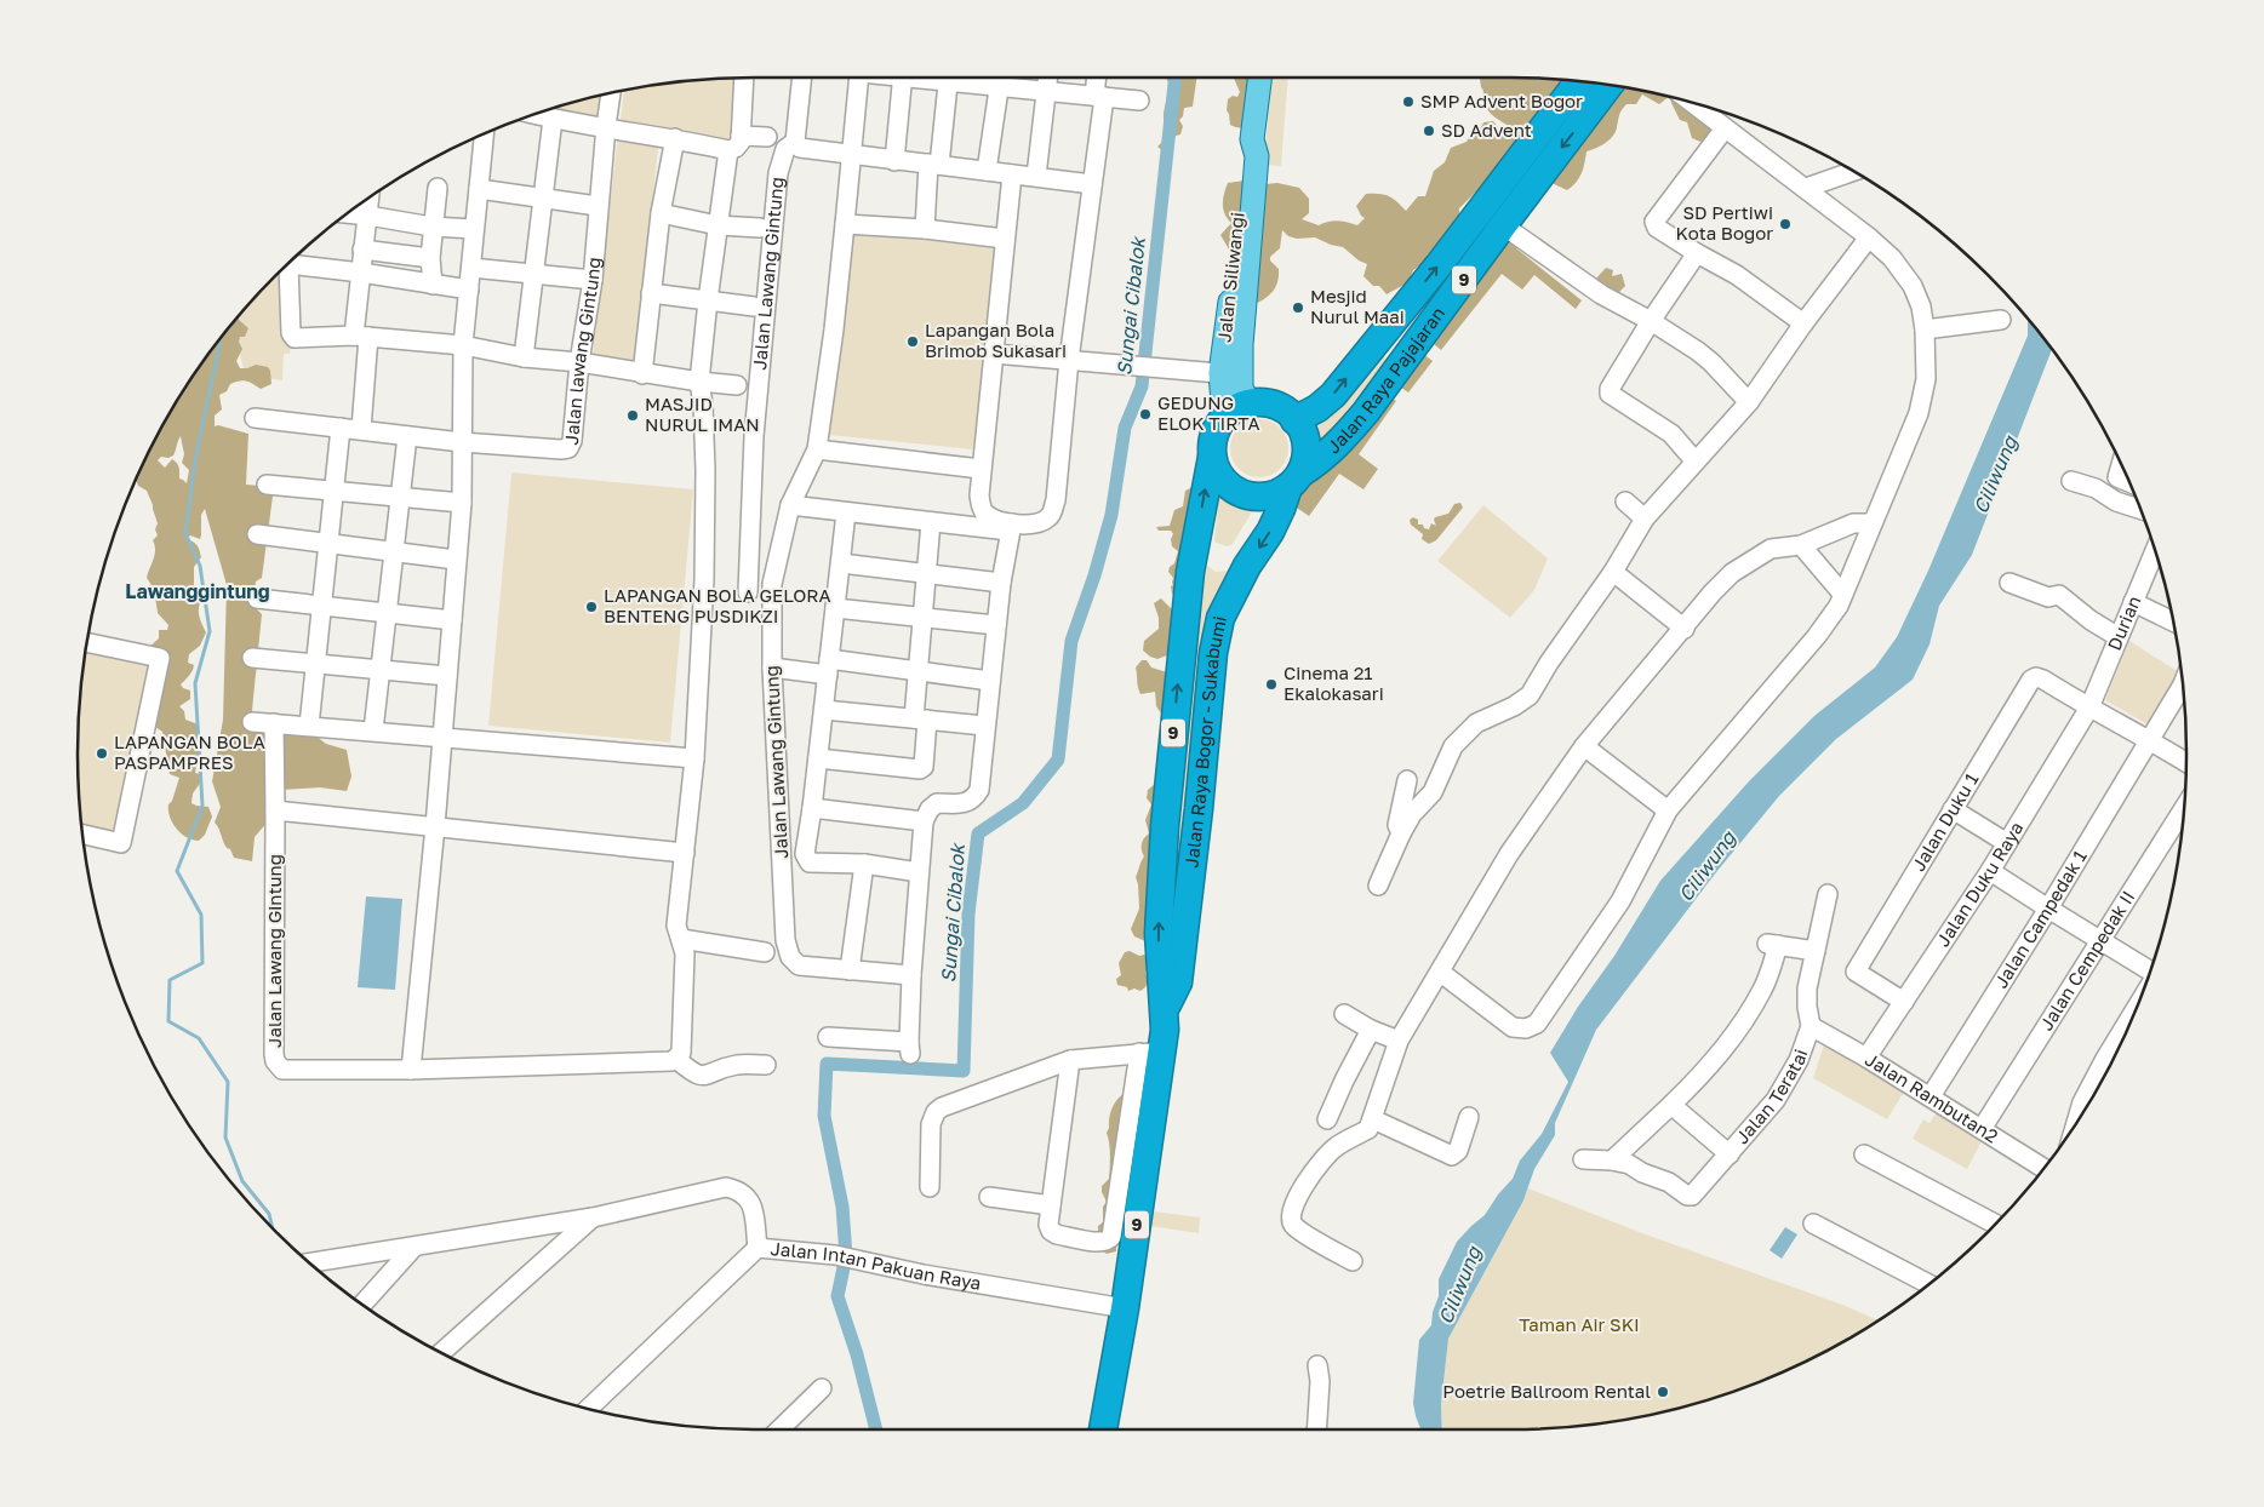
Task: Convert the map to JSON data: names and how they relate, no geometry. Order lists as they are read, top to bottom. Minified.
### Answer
{"streets":{"highway":["9","Jalan Raya Pajajaran","Jalan Raya Bogor - Sukabumi"],"main road":["Jalan Siliwangi"],"street":["Jalan Lawang Gintung","Jalan lawang Gintung","Durian","Jalan Duku 1","Jalan Duku Raya","Jalan Campedak 1","Jalan Cempedak II","Jalan Teratai","Jalan Rambutan2","Jalan Intan Pakuan Raya"]},"crossings":[["Jalan Lawang Gintung","Jalan lawang Gintung"],["Jalan Siliwangi","9"],["Jalan Siliwangi","Jalan Raya Pajajaran"],["Jalan Siliwangi","Jalan Raya Bogor - Sukabumi"],["9","Jalan Raya Pajajaran"],["9","Jalan Raya Bogor - Sukabumi"],["Jalan Raya Pajajaran","Jalan Raya Bogor - Sukabumi"],["Durian","Jalan Duku 1"],["Durian","Jalan Duku Raya"],["Jalan Raya Bogor - Sukabumi","Jalan Intan Pakuan Raya"],["Jalan Duku 1","Jalan Duku Raya"],["Jalan Duku Raya","Jalan Rambutan2"],["Jalan Campedak 1","Jalan Rambutan2"],["Jalan Cempedak II","Jalan Rambutan2"],["Jalan Teratai","Jalan Rambutan2"]],"districts":["Lawanggintung"],"water":["Sungai Cibalok","Ciliwung"],"parks":["Taman Air SKI"],"places":["SMP Advent Bogor","SD Advent","SD Pertiwi Kota Bogor","Mesjid Nurul Maai","Lapangan Bola Brimob Sukasari","GEDUNG ELOK TIRTA","MASJID NURUL IMAN","LAPANGAN BOLA GELORA BENTENG PUSDIKZI","Cinema 21 Ekalokasari","LAPANGAN BOLA PASPAMPRES","Poetrie Ballroom Rental"]}
